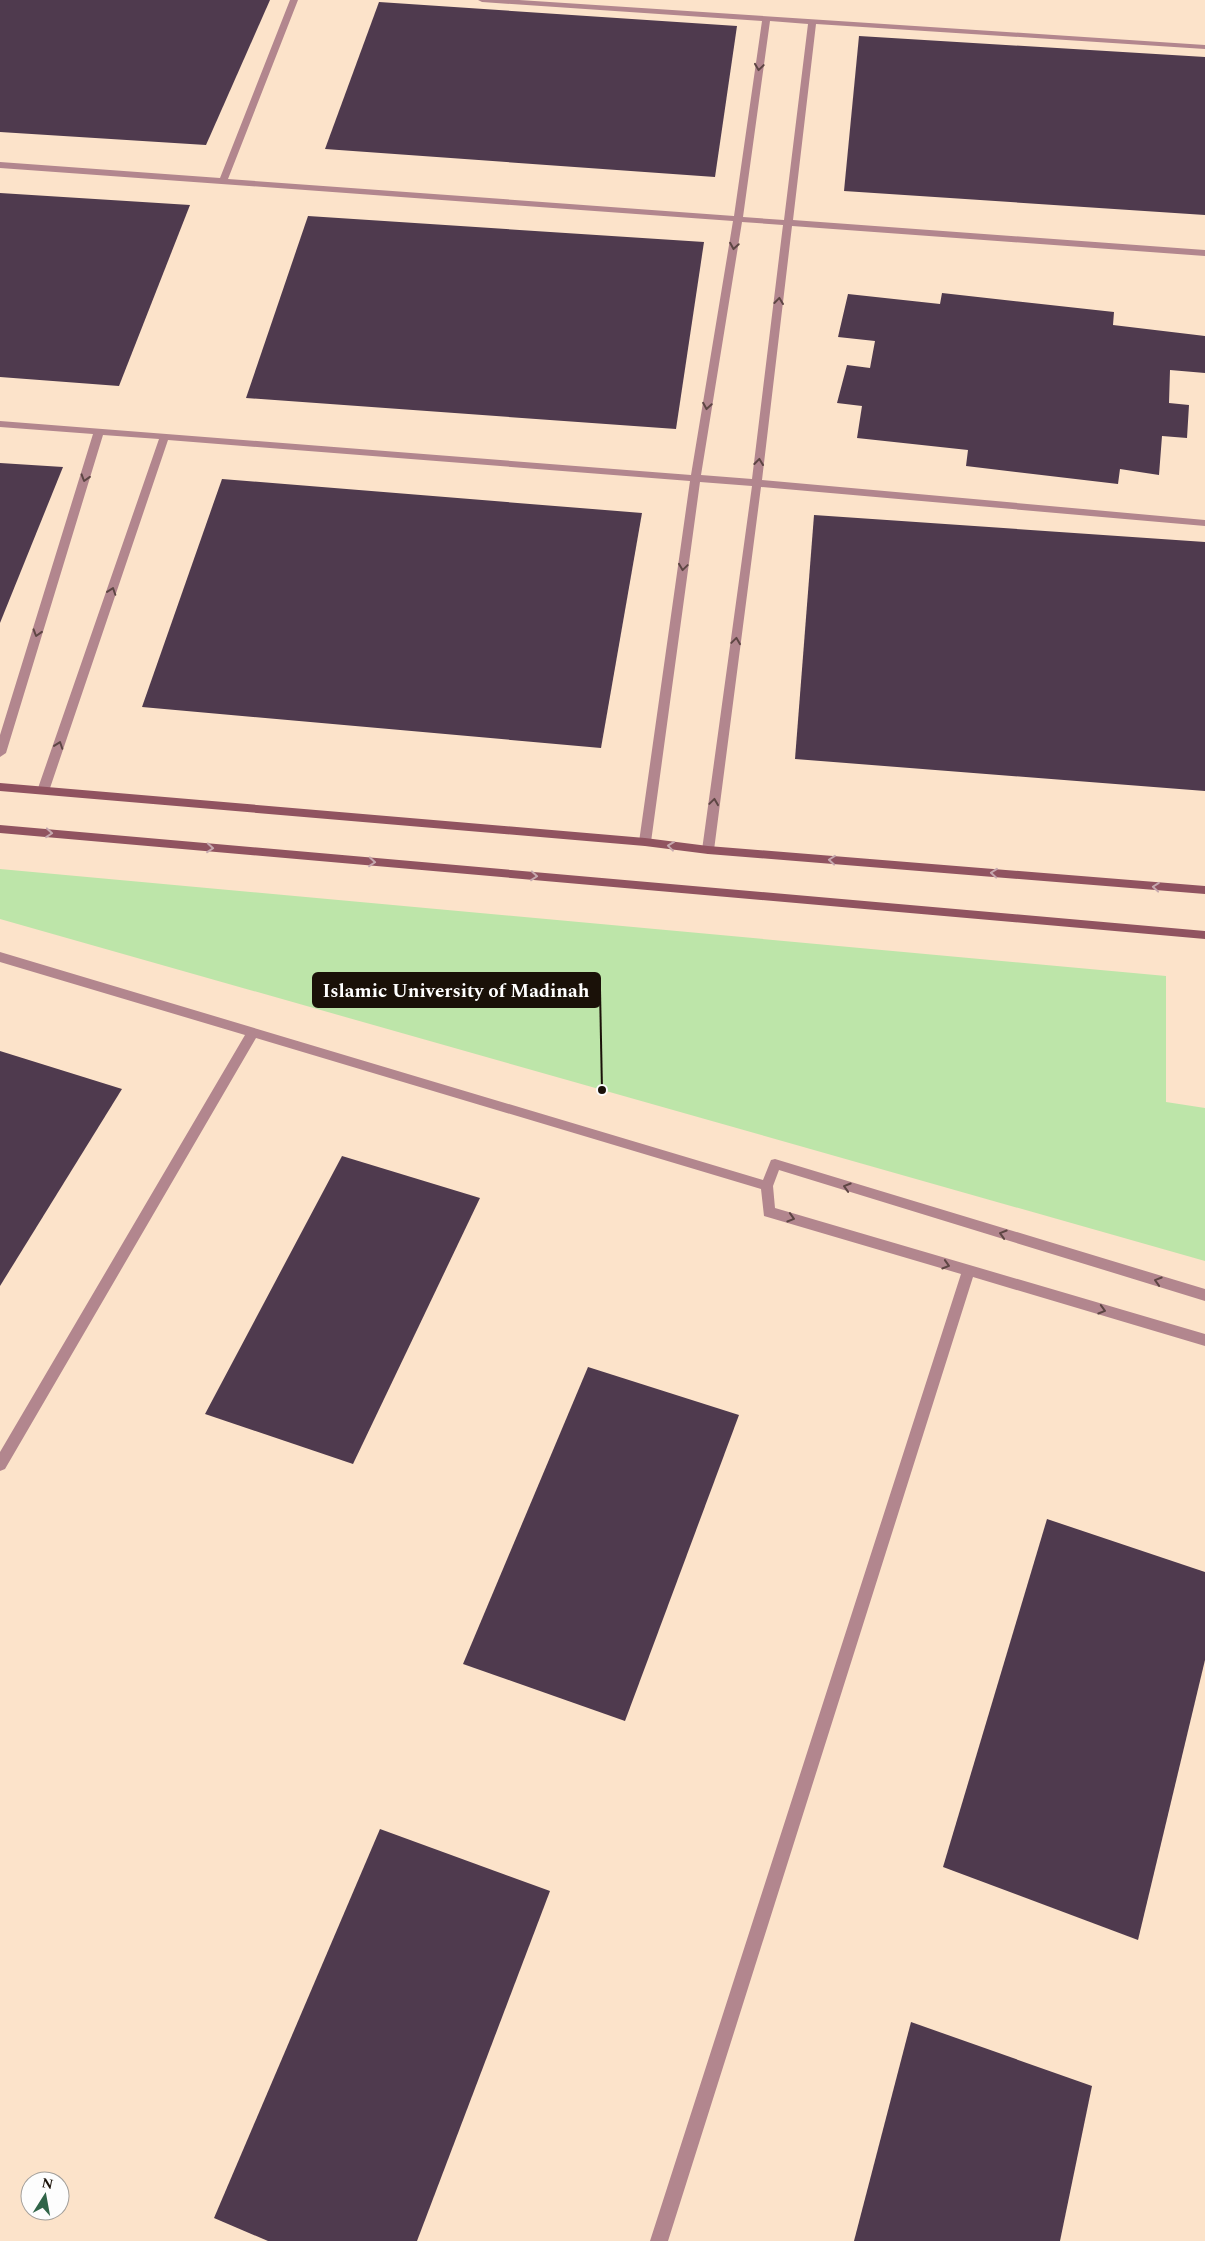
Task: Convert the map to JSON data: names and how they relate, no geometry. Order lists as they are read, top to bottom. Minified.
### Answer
{"places":["Islamic University of Madinah"],"north":"top"}
